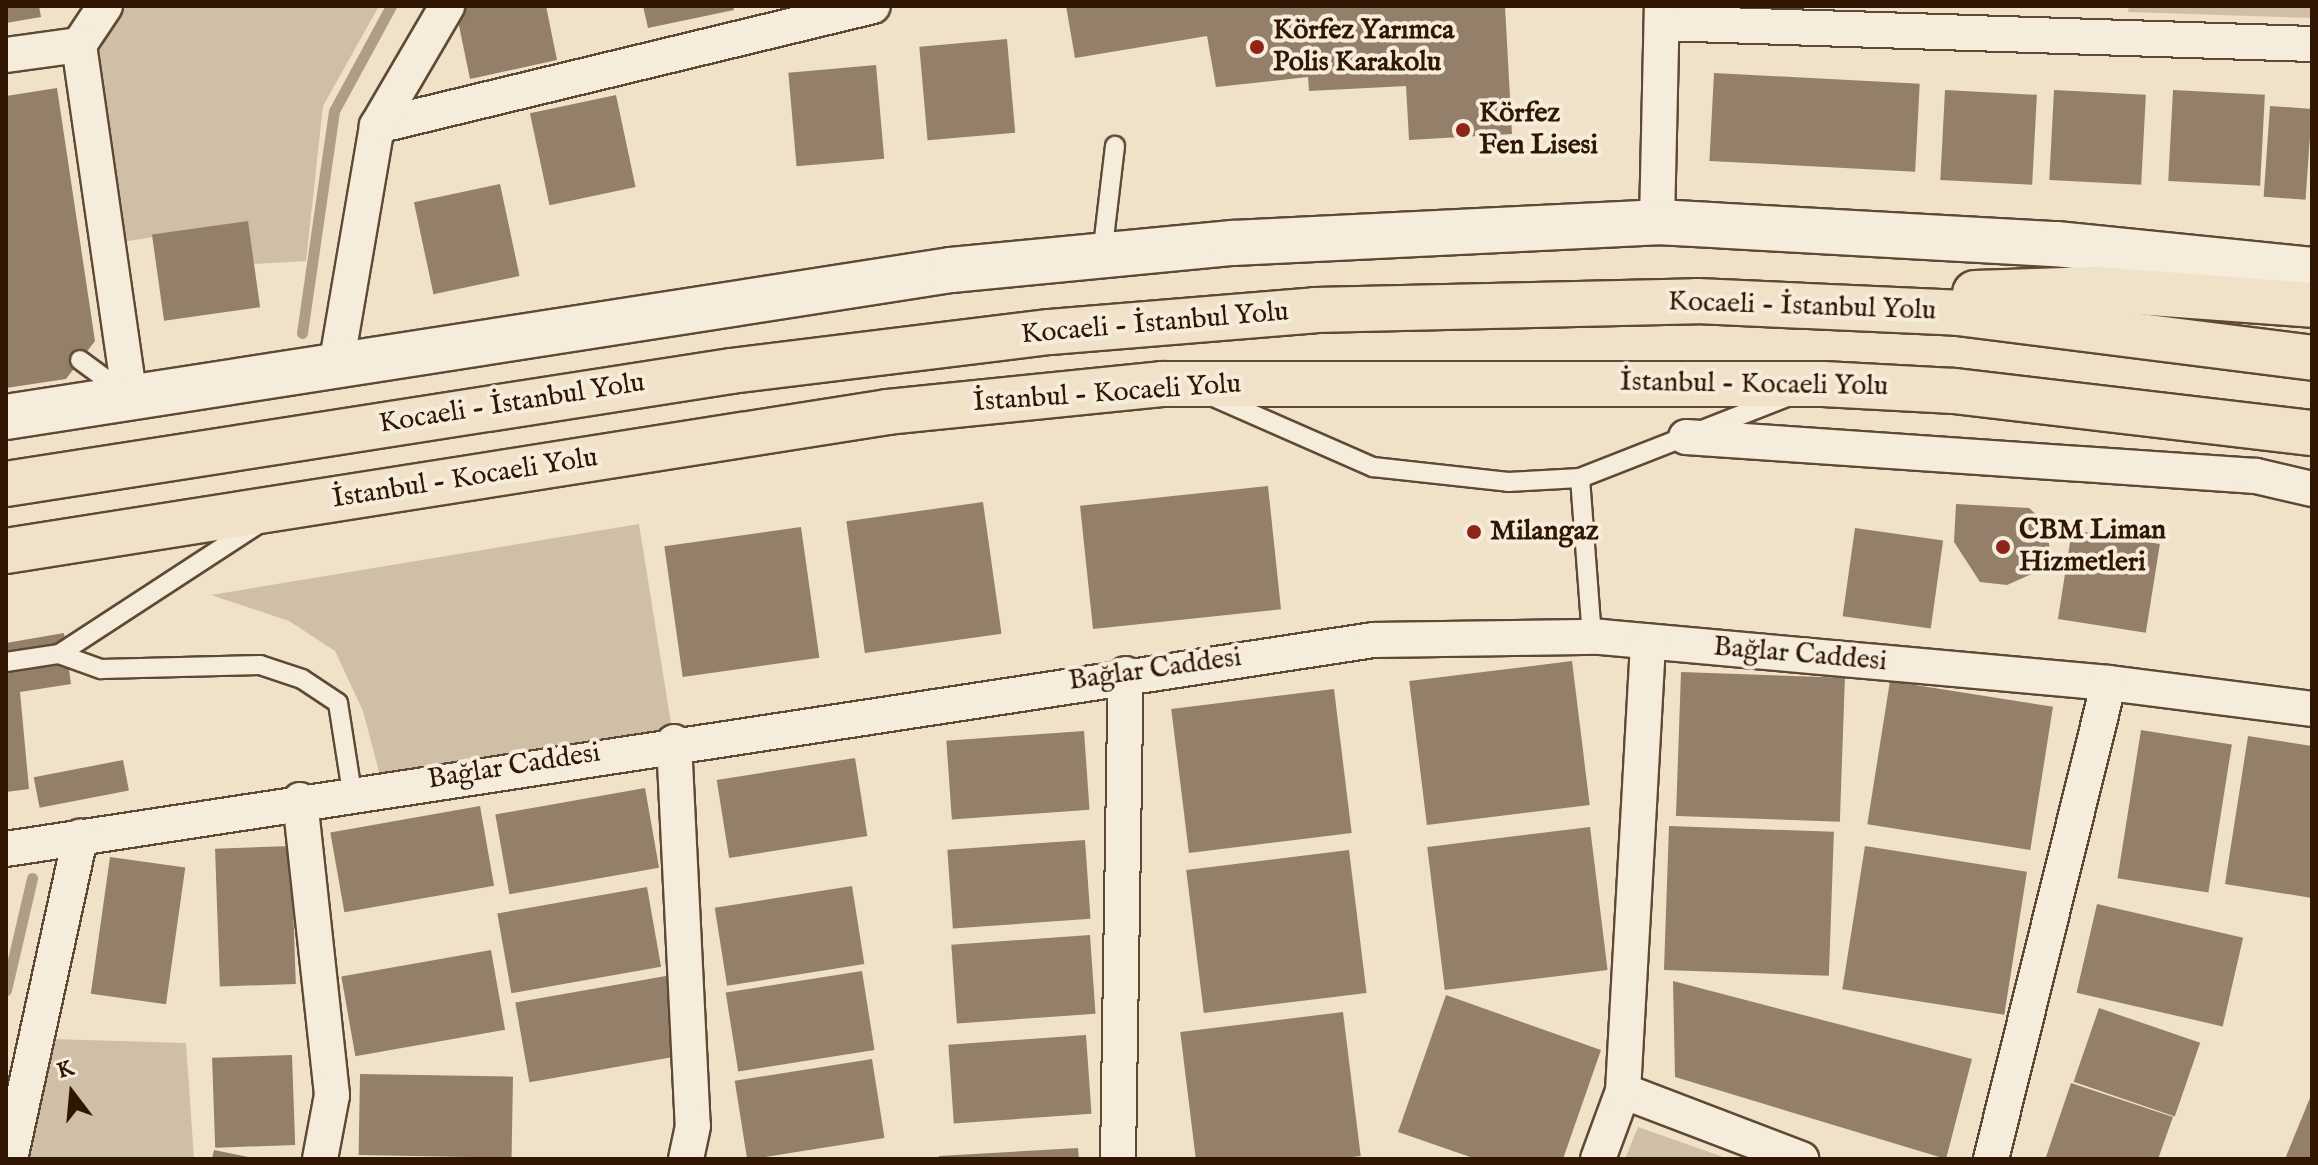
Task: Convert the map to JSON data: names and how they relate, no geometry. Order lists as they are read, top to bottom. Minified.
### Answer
{"streets":{"highway":["Kocaeli - İstanbul Yolu","İstanbul - Kocaeli Yolu"],"street":["Bağlar Caddesi"]},"places":["Körfez Yarımca Polis Karakolu","Körfez Fen Lisesi","Milangaz","CBM Liman Hizmetleri"],"north":"top"}
